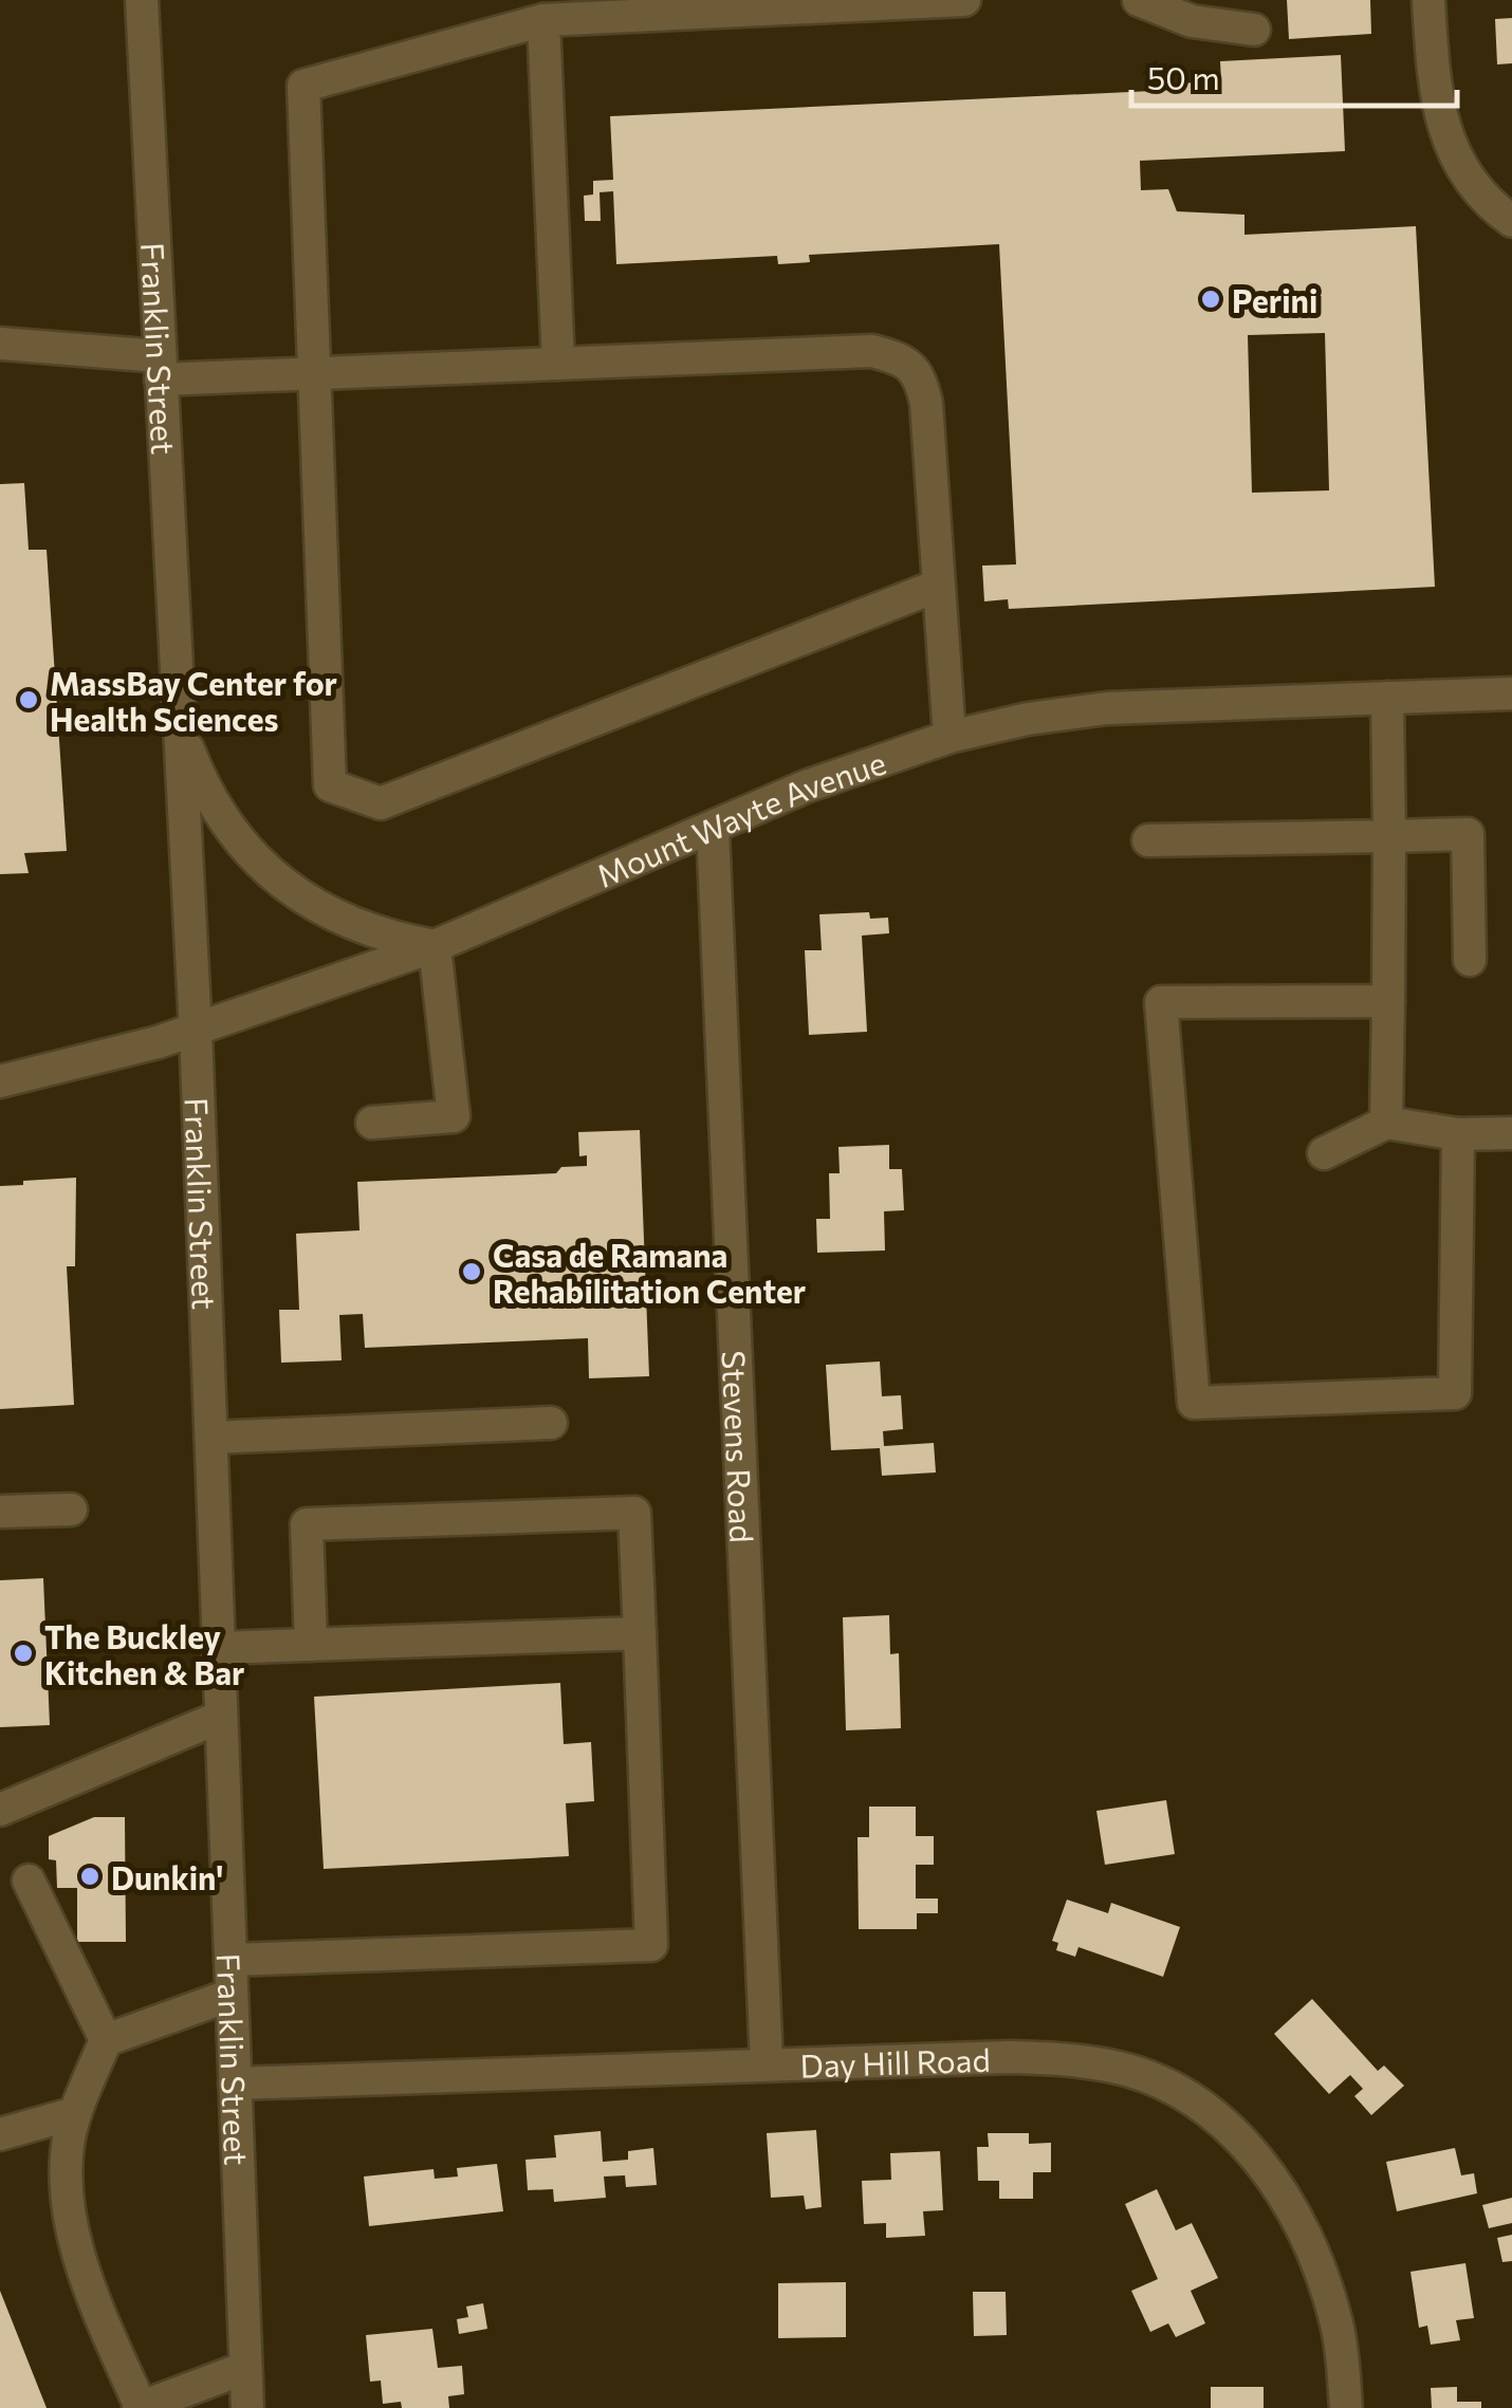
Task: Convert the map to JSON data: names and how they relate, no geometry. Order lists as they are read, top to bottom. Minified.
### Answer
{"streets":{"street":["Franklin Street","Mount Wayte Avenue","Stevens Road","Day Hill Road"]},"crossings":[["Franklin Street","Mount Wayte Avenue"],["Franklin Street","Day Hill Road"],["Mount Wayte Avenue","Stevens Road"],["Stevens Road","Day Hill Road"]],"places":["Perini","MassBay Center for Health Sciences","Casa de Ramana Rehabilitation Center","The Buckley Kitchen & Bar","Dunkin'"],"scale_bar":"50 m"}
